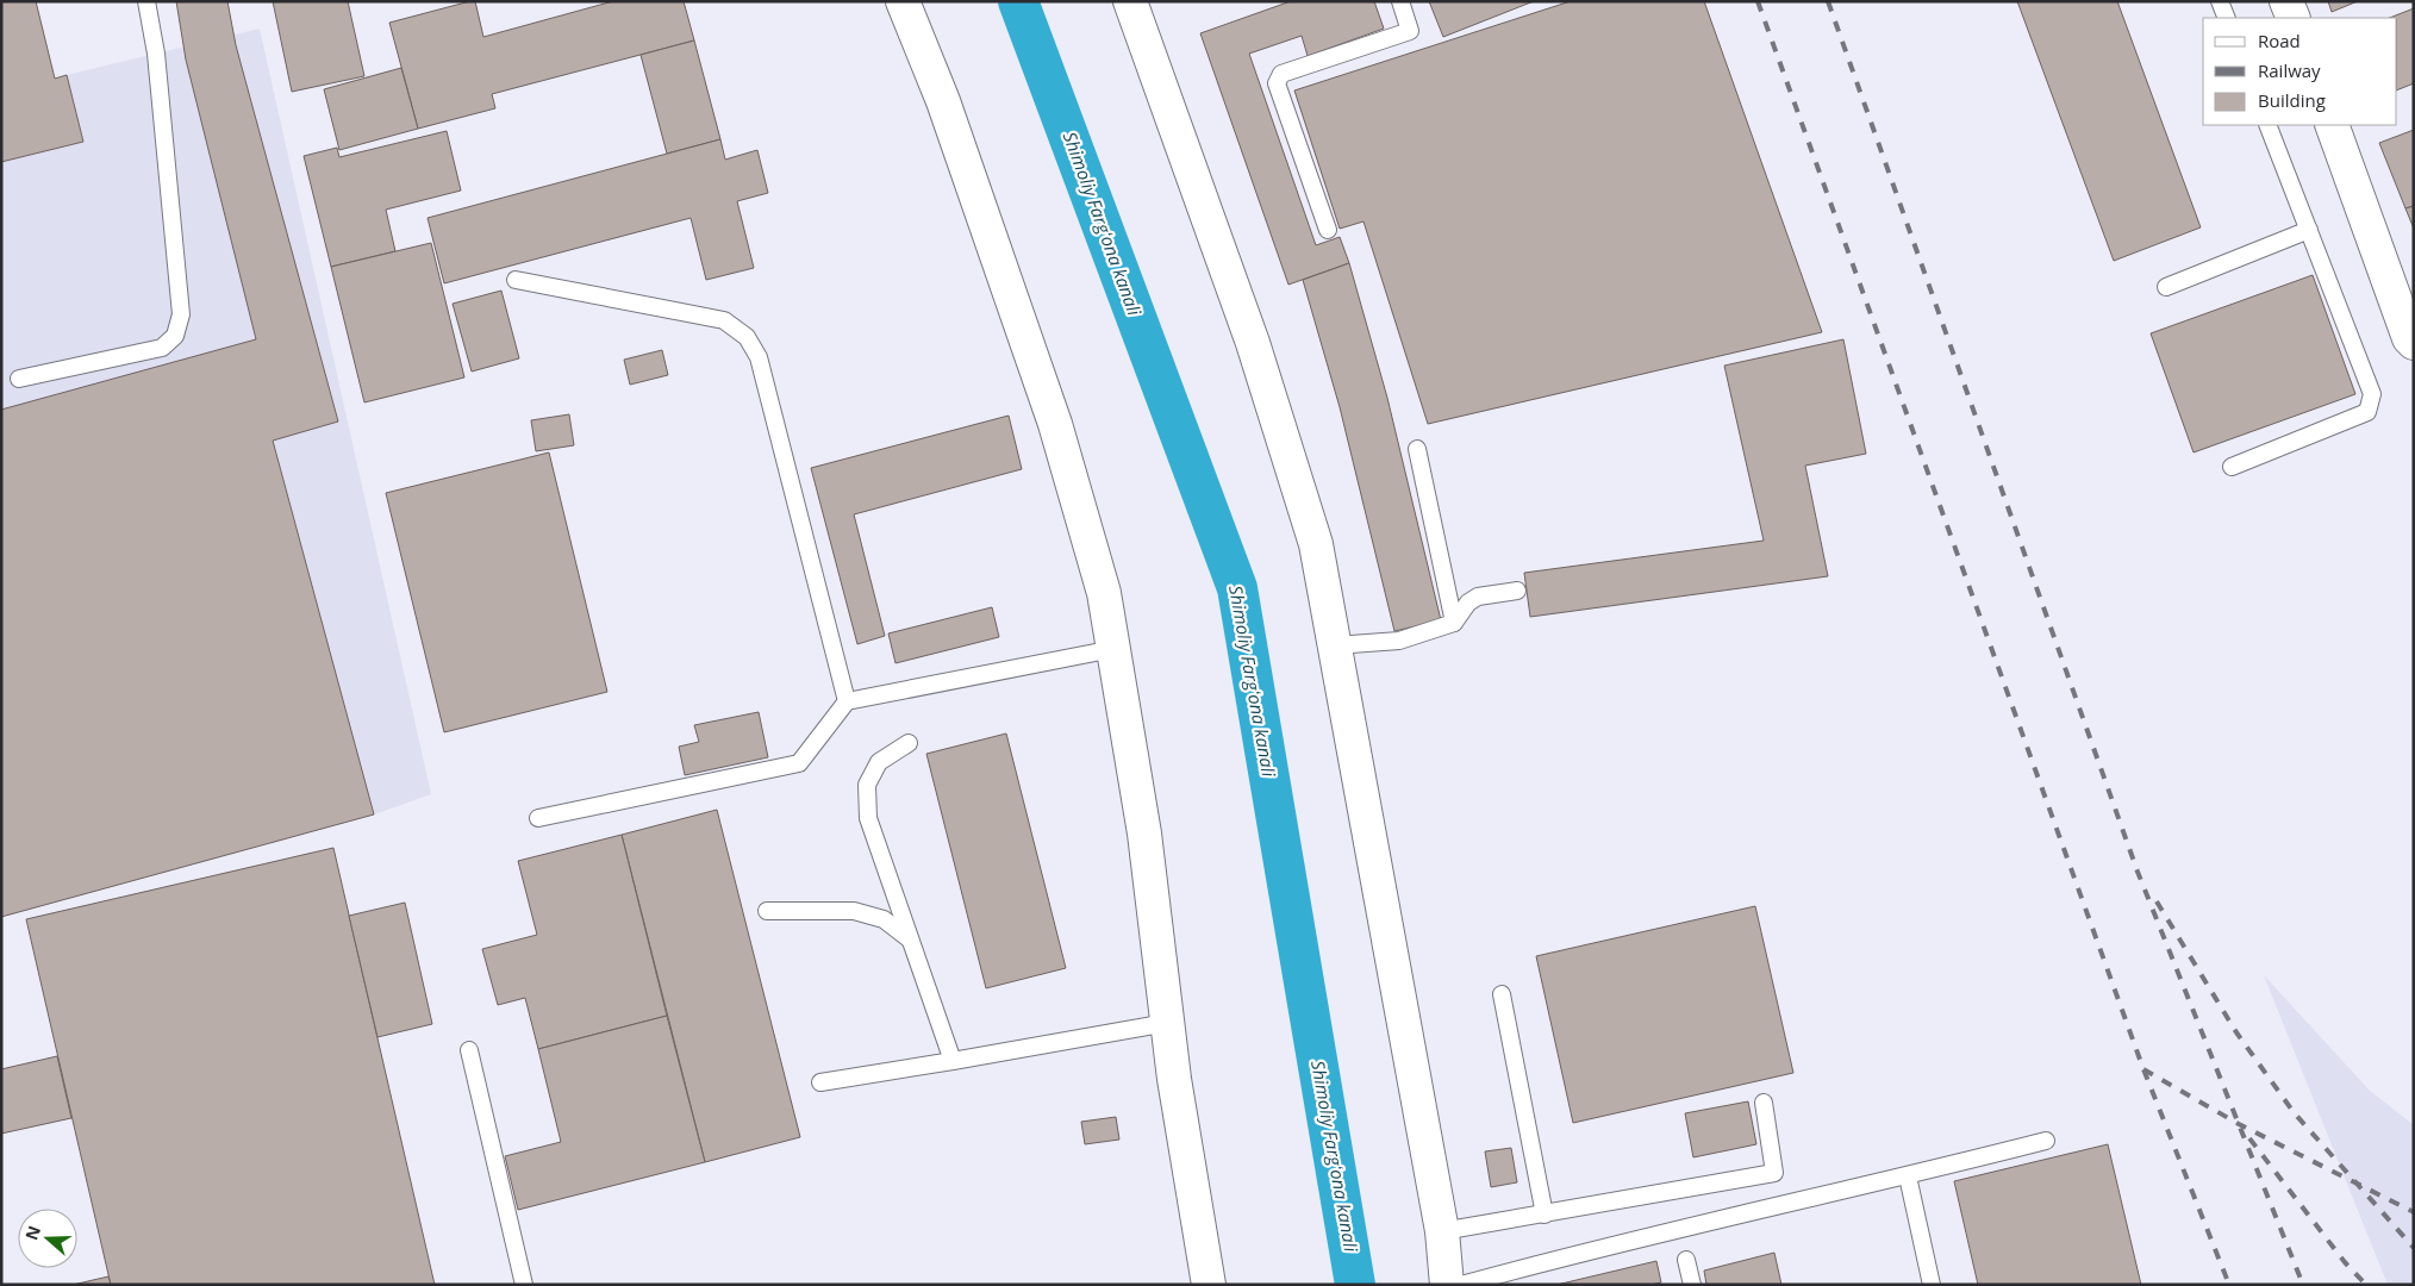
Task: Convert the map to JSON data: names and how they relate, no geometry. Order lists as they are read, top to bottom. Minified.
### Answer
{"water":["Shimoliy Fargʻona kanali"],"legend":["Road","Railway","Building"],"north":"left"}
